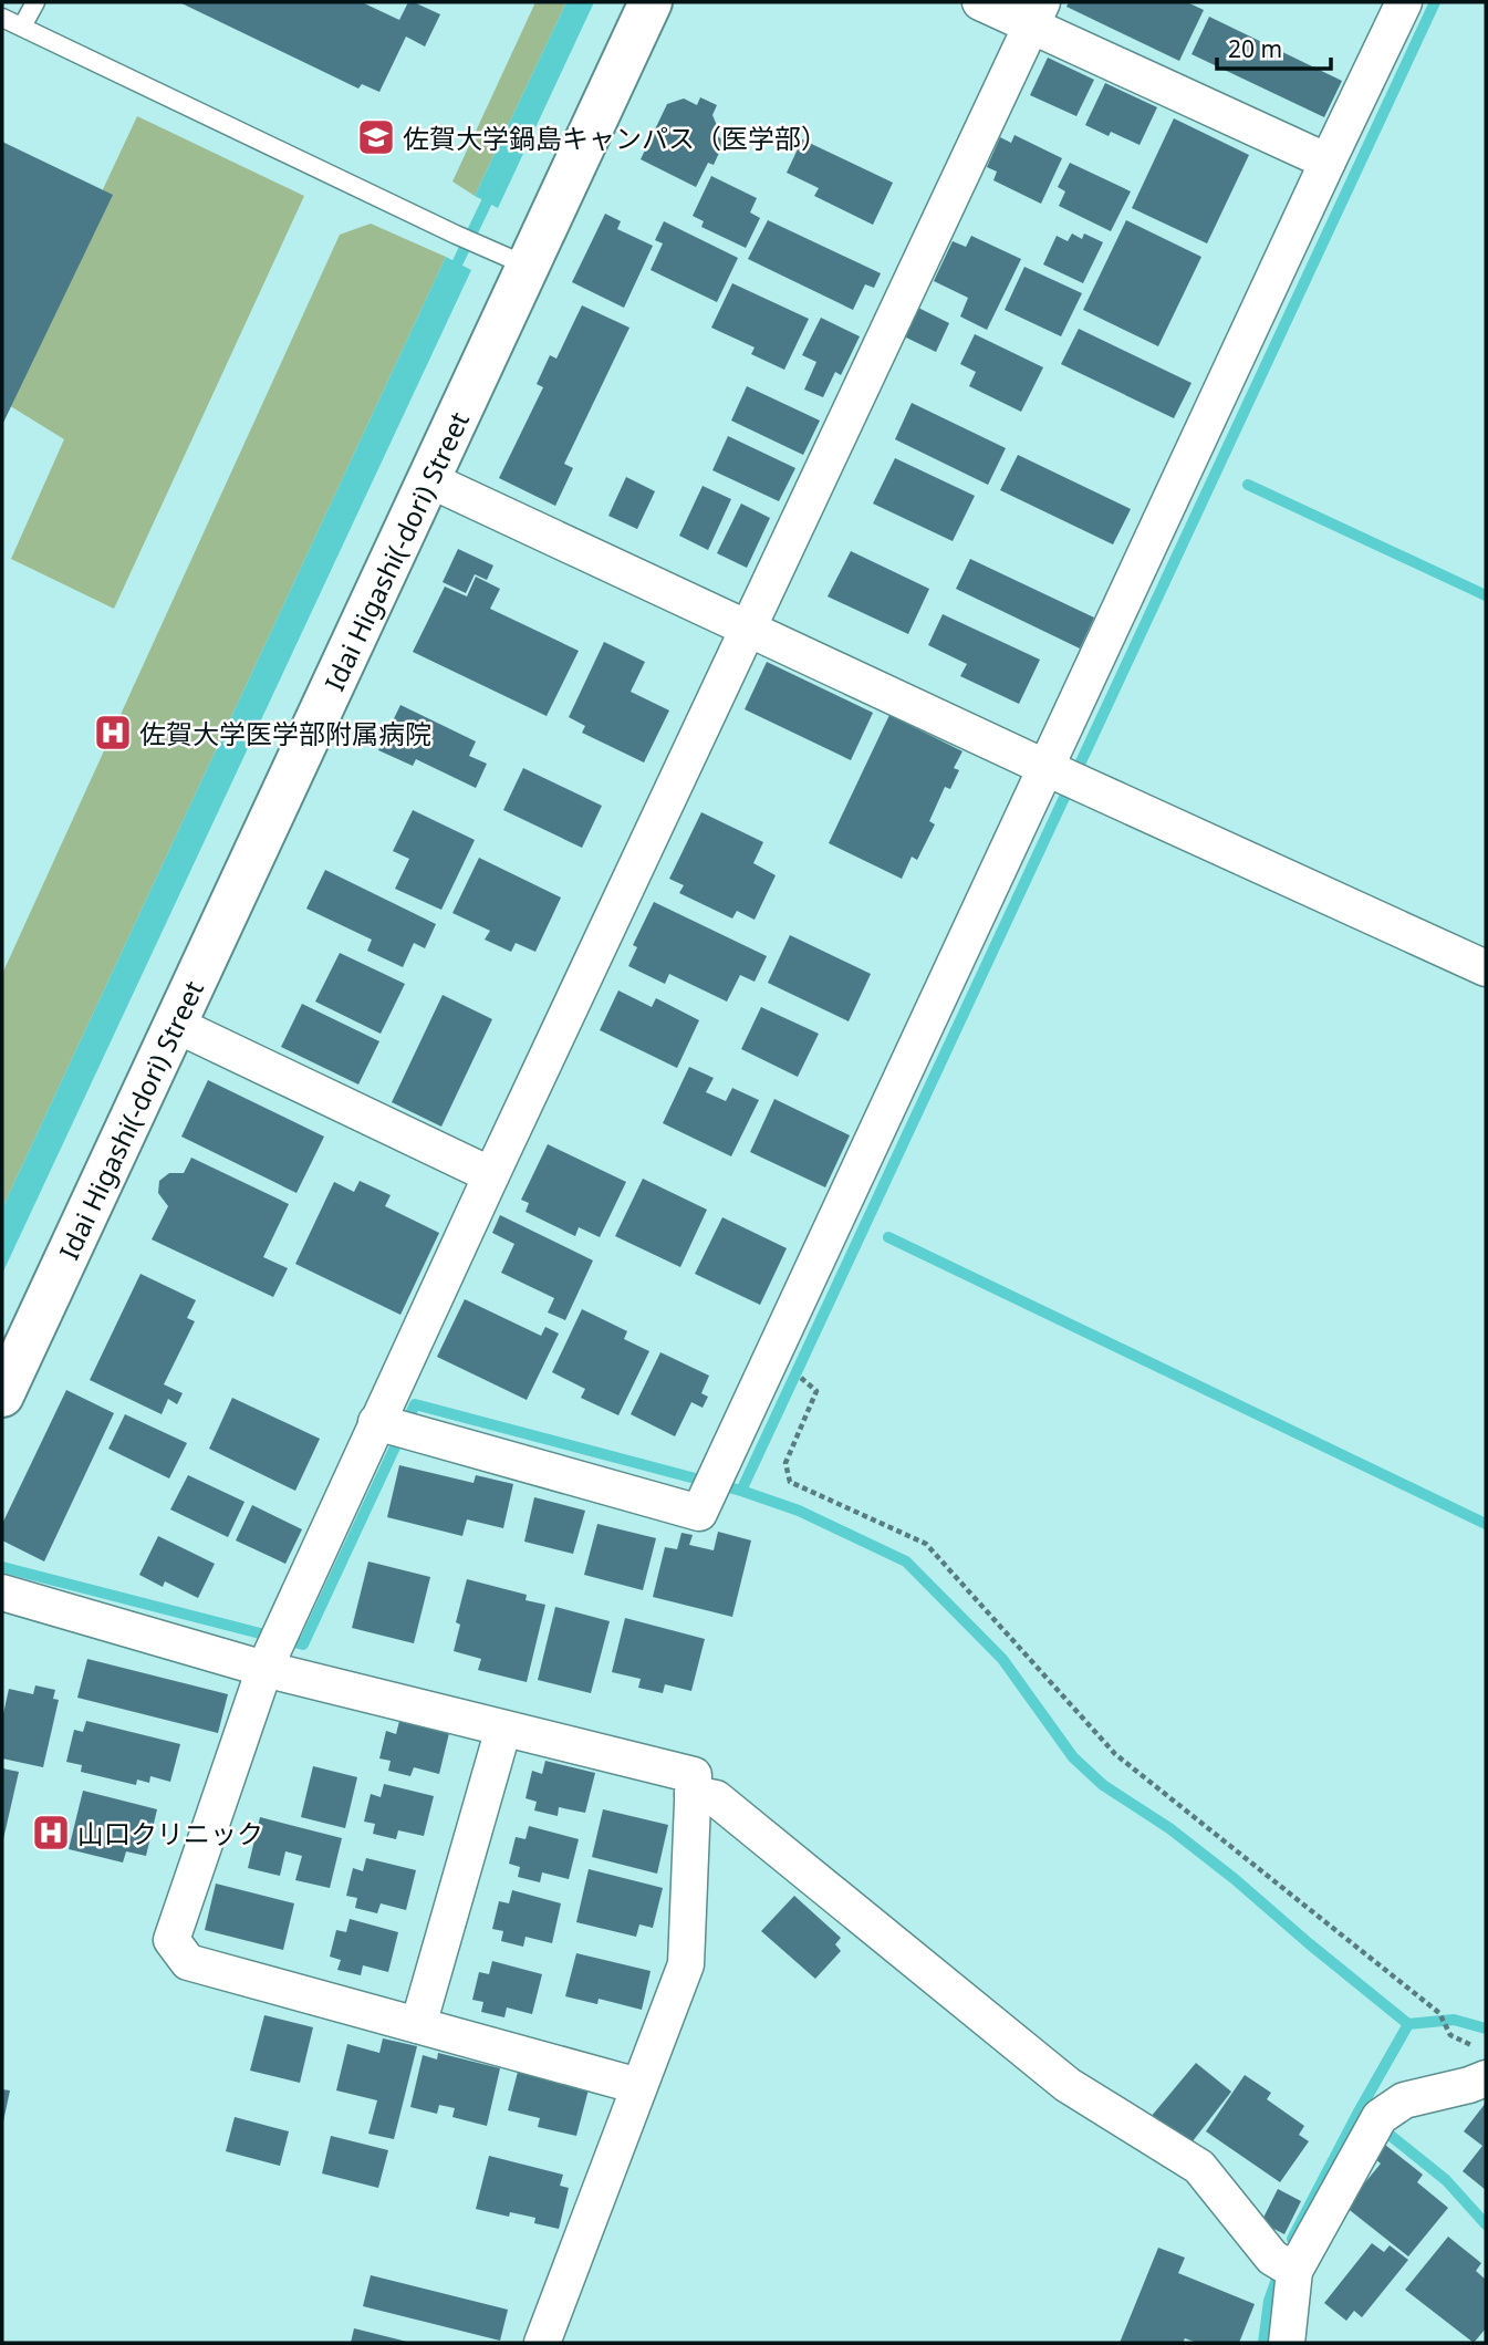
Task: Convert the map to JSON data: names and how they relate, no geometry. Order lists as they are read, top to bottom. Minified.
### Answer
{"streets":{"street":["Idai Higashi(-dori) Street"]},"places":{"school or university":["佐賀大学鍋島キャンパス（医学部）"],"hospital":["佐賀大学医学部附属病院","山口クリニック"]},"scale_bar":"20 m"}
